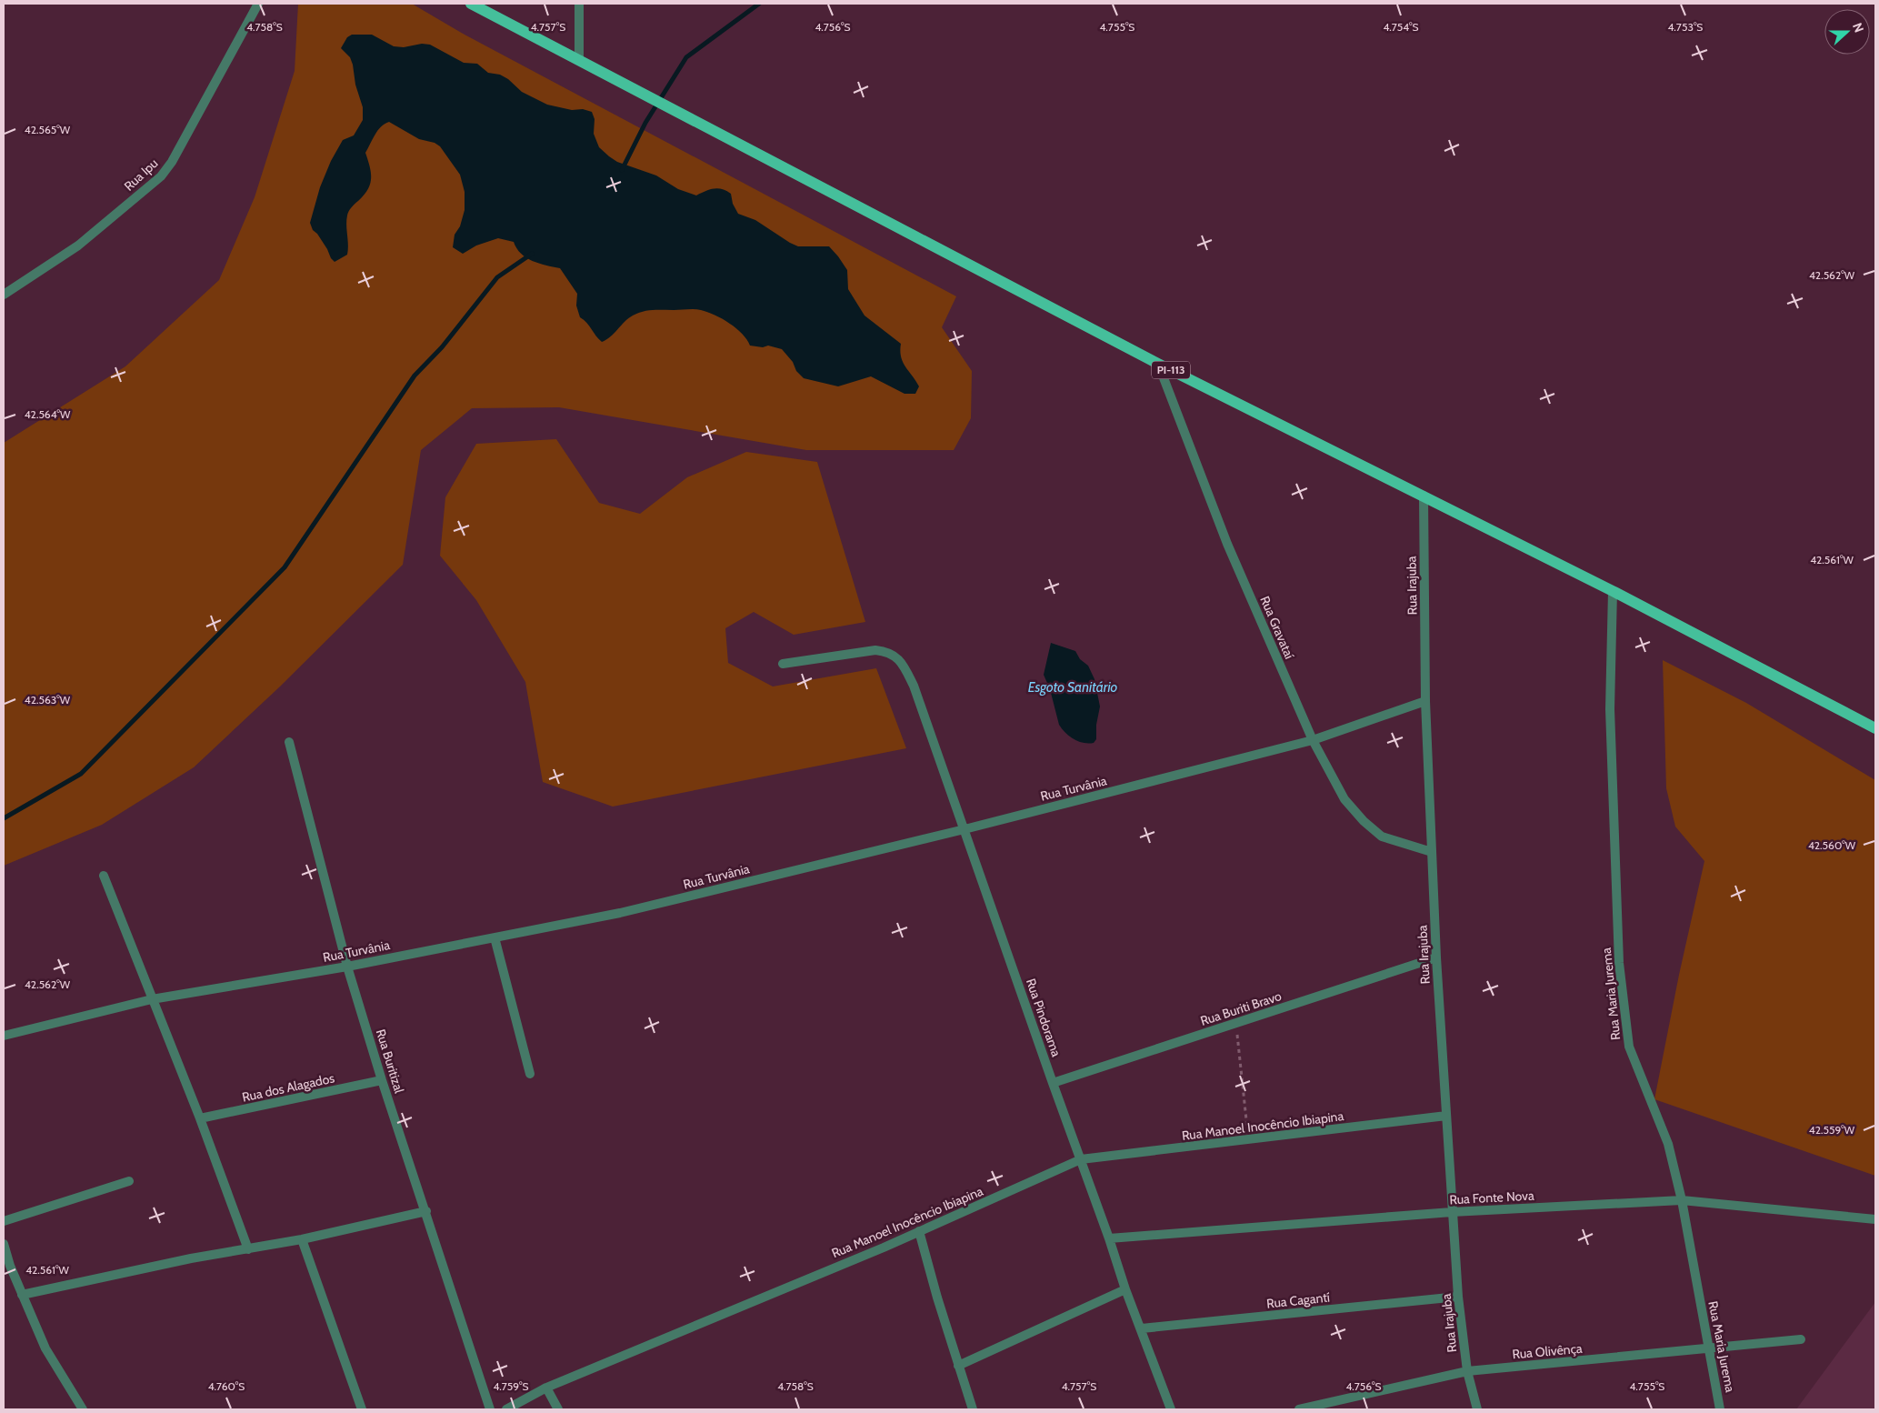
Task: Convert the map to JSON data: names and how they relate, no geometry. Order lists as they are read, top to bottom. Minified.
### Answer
{"streets":{"main road":["PI-113"],"street":["Rua Ipu","Rua Irajuba","Rua Gravataí","Rua Turvânia","Rua Maria Jurema","Rua Buriti Bravo","Rua Pindorama","Rua Buritizal","Rua dos Alagados","Rua Manoel Inocêncio Ibiapina","Rua Fonte Nova","Rua Cagantí","Rua Olivênça"]},"crossings":[["PI-113","Rua Irajuba"],["PI-113","Rua Gravataí"],["PI-113","Rua Maria Jurema"],["Rua Irajuba","Rua Gravataí"],["Rua Irajuba","Rua Turvânia"],["Rua Irajuba","Rua Buriti Bravo"],["Rua Irajuba","Rua Manoel Inocêncio Ibiapina"],["Rua Irajuba","Rua Fonte Nova"],["Rua Irajuba","Rua Cagantí"],["Rua Irajuba","Rua Olivênça"],["Rua Gravataí","Rua Turvânia"],["Rua Turvânia","Rua Pindorama"],["Rua Turvânia","Rua Buritizal"],["Rua Maria Jurema","Rua Fonte Nova"],["Rua Maria Jurema","Rua Olivênça"],["Rua Buriti Bravo","Rua Pindorama"],["Rua Pindorama","Rua Manoel Inocêncio Ibiapina"],["Rua Pindorama","Rua Fonte Nova"],["Rua Pindorama","Rua Cagantí"],["Rua Buritizal","Rua dos Alagados"]],"water":["Esgoto Sanitário"],"north":"right","coordinates":["4.758°S","4.756°S","4.755°S","4.754°S","4.757°S","4.753°S","42.565°W","42.562°W","42.564°W","42.561°W","42.563°W","42.560°W","42.559°W","4.760°S","4.759°S"]}
